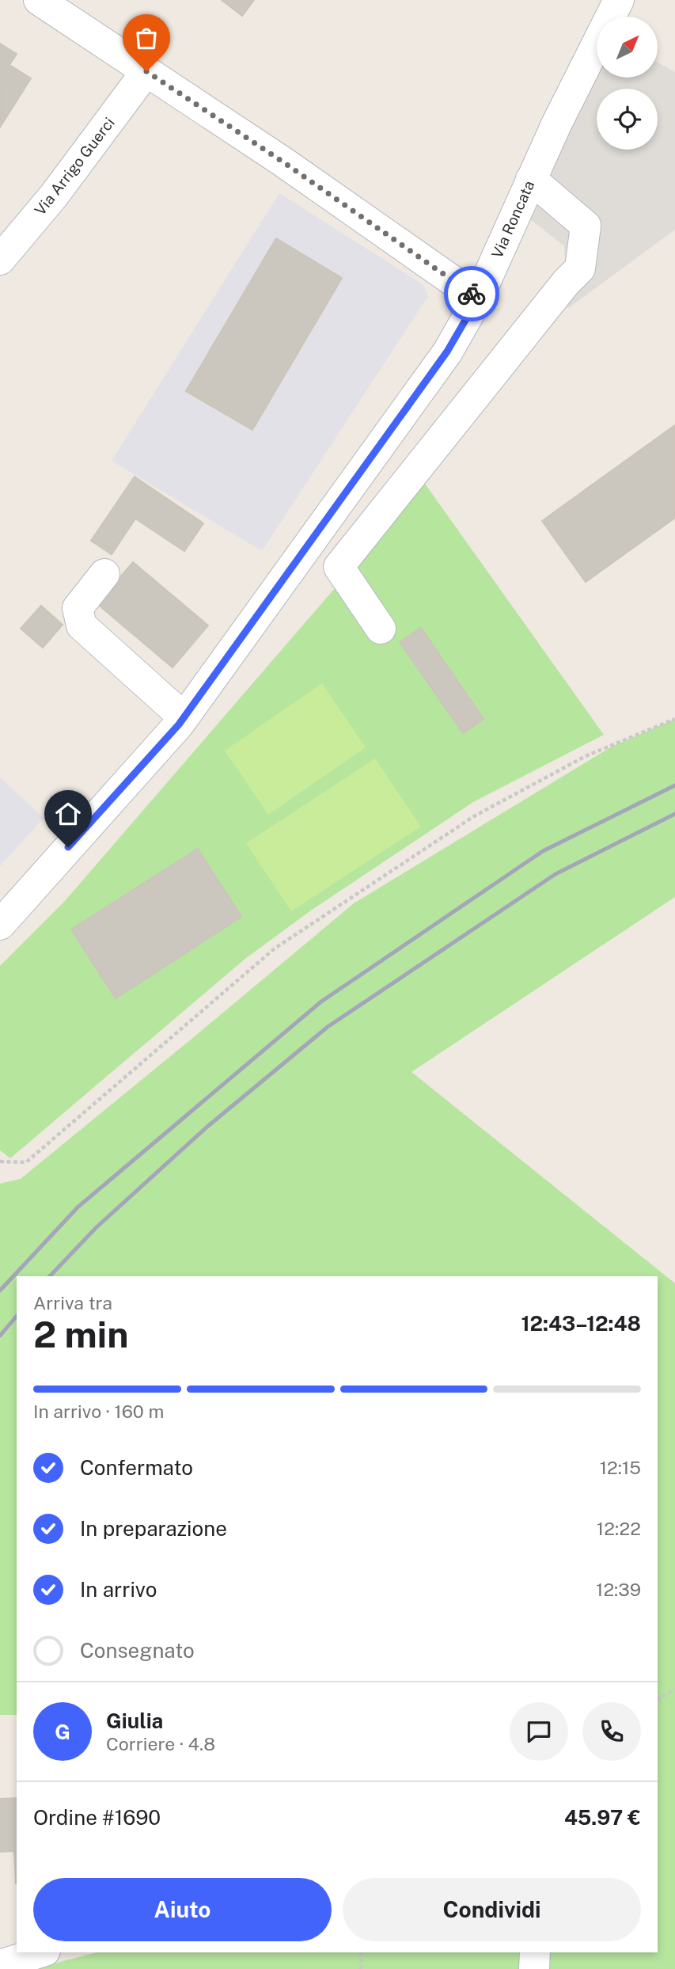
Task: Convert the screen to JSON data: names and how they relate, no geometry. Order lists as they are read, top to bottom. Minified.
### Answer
{"streets":{"street":["Via Arrigo Guerci","Via Roncata"]},"north":"top right","page":{"heading":["2 min","Arriva tra","12:43–12:48"],"panel":["Giulia","Corriere · 4.8","Ordine #1690","45.97 €"],"bar":"In arrivo · 160 m","list":[["Confermato","12:15"],["In preparazione","12:22"],["In arrivo","12:39"],"Consegnato"],"round":"G","buttons":["Aiuto","Condividi"]}}
